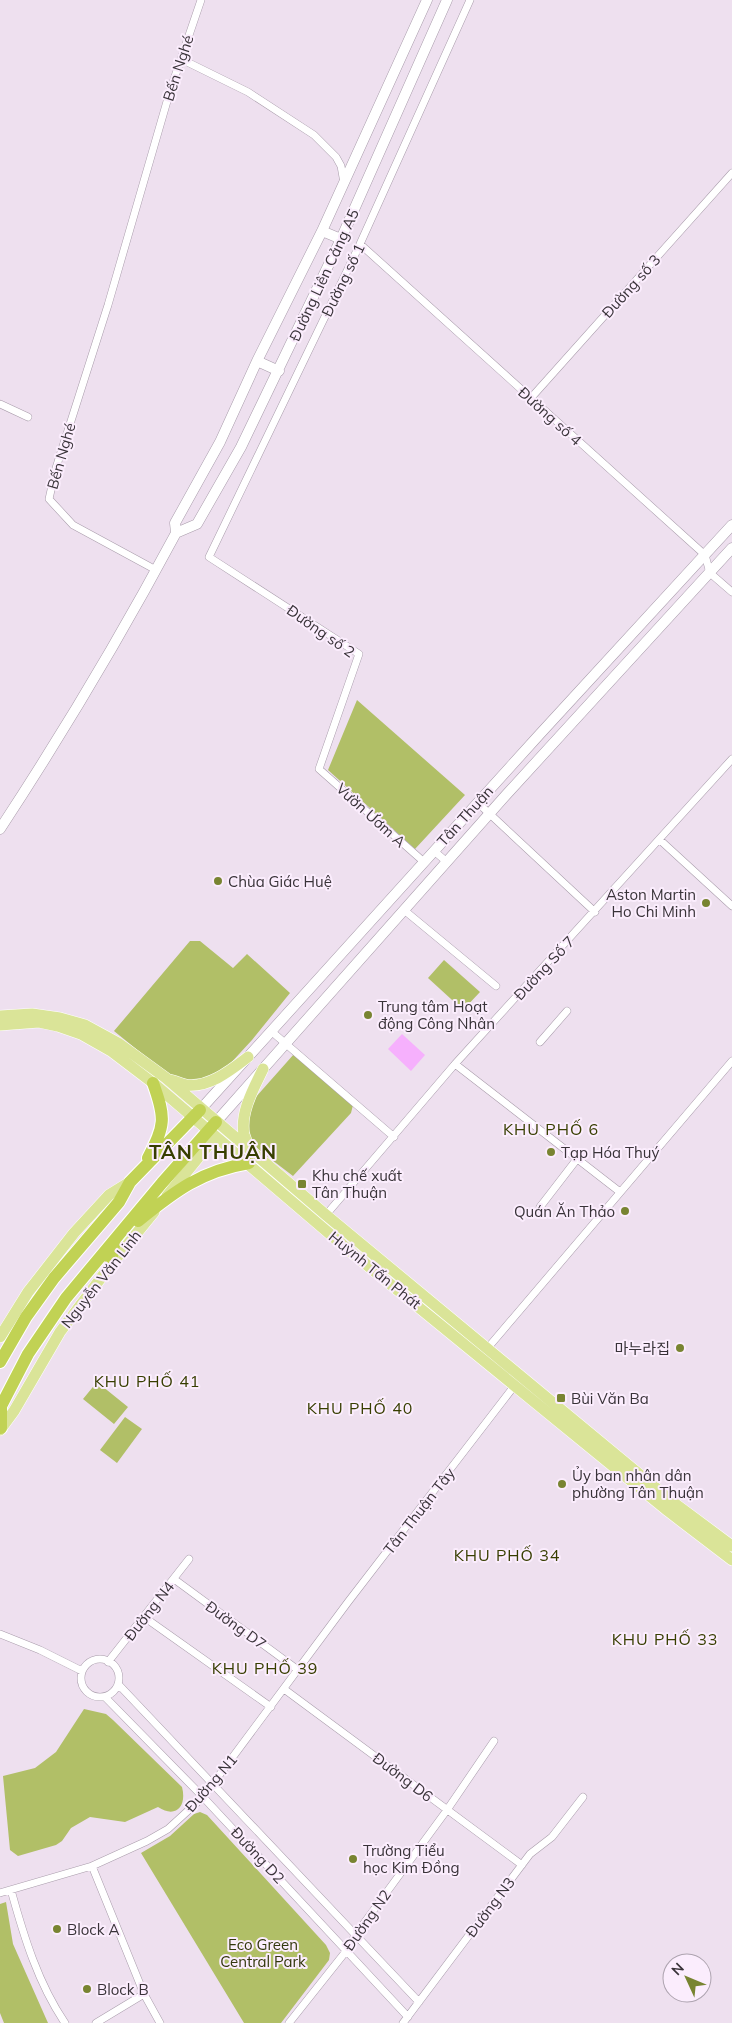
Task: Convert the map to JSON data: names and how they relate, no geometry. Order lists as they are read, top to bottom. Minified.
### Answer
{"streets":{"highway":["Nguyễn Văn Linh"],"main road":["Huỳnh Tấn Phát"],"street":["Bến Nghé","Đường Liên Cảng A5","Đường số 1","Đường số 3","Đường số 4","Đường số 2","Vườn Ươm A","Tân Thuận","Đường Số 7","Tân Thuận Tây","Đường N4","Đường D7","Đường D6","Đường N1","Đường D2","Đường N3","Đường N2"]},"crossings":[["Bến Nghé","Đường Liên Cảng A5"],["Đường số 1","Đường số 4"],["Đường số 1","Đường số 2"],["Đường số 3","Đường số 4"],["Đường số 4","Tân Thuận"],["Đường số 2","Vườn Ươm A"],["Vườn Ươm A","Tân Thuận"],["Tân Thuận","Huỳnh Tấn Phát"],["Tân Thuận","Nguyễn Văn Linh"],["Đường Số 7","Huỳnh Tấn Phát"],["Huỳnh Tấn Phát","Nguyễn Văn Linh"],["Huỳnh Tấn Phát","Tân Thuận Tây"],["Tân Thuận Tây","Đường N1"],["Đường N4","Đường D7"],["Đường N4","Đường D2"],["Đường D7","Đường N1"],["Đường D6","Đường N1"],["Đường D6","Đường N3"],["Đường D6","Đường N2"],["Đường N1","Đường D2"],["Đường D2","Đường N3"],["Đường D2","Đường N2"]],"districts":["KHU PHỐ 6","TÂN THUẬN","KHU PHỐ 41","KHU PHỐ 40","KHU PHỐ 34","KHU PHỐ 33","KHU PHỐ 39"],"parks":["Eco Green Central Park"],"places":{"other":["Chùa Giác Huệ","Aston Martin Ho Chi Minh","Trung tâm Hoạt động Công Nhân","Tạp Hóa Thuý","Quán Ăn Thảo","마누라집","Ủy ban nhân dân phường Tân Thuận","Trường Tiểu học Kim Đồng","Block A","Block B"],"transit":["Khu chế xuất Tân Thuận","Bùi Văn Ba"]},"north":"top left"}
